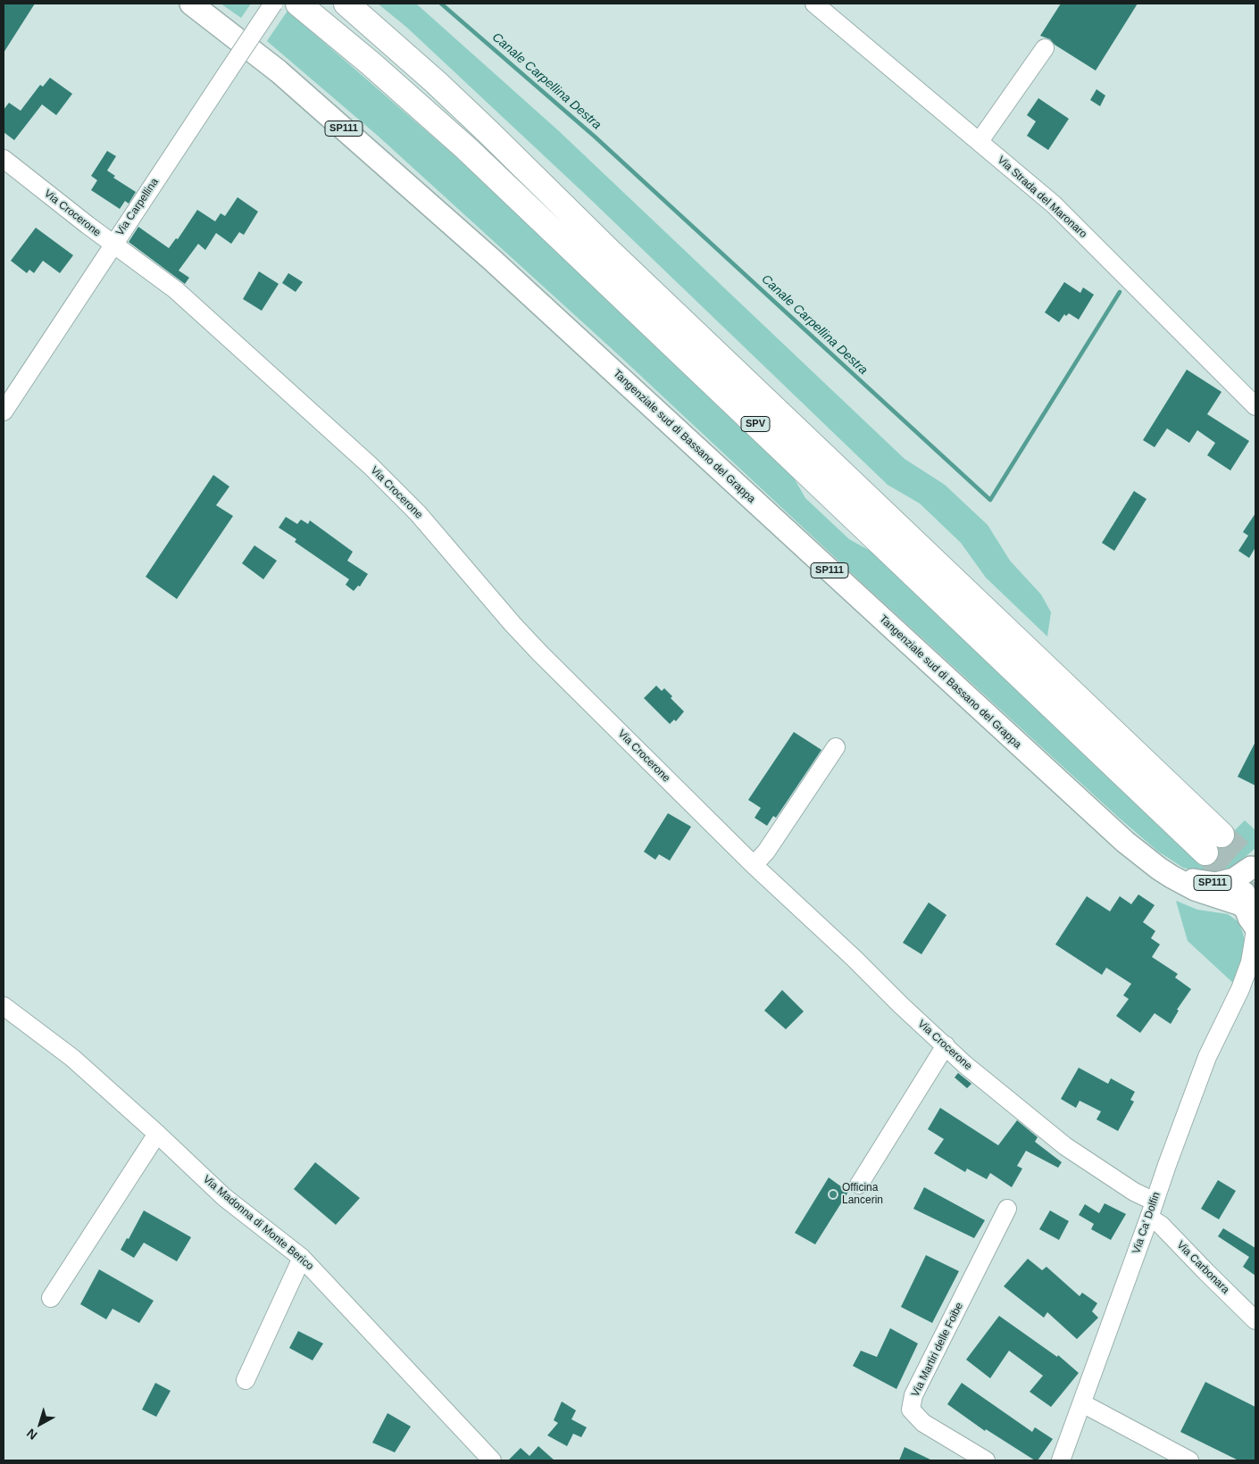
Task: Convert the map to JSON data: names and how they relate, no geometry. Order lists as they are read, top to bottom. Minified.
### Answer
{"streets":{"highway":["SPV"],"main road":["SP111","Tangenziale sud di Bassano del Grappa"],"street":["Via Strada del Maronaro","Via Carpellina","Via Crocerone","Via Madonna di Monte Berico","Via Ca' Dolfin","Via Carbonara","Via Martiri delle Foibe"]},"crossings":[["Via Carpellina","Via Crocerone"],["Via Crocerone","Via Ca' Dolfin"],["Via Crocerone","Via Carbonara"],["Tangenziale sud di Bassano del Grappa","Via Ca' Dolfin"],["Via Ca' Dolfin","Via Carbonara"]],"water":["Canale Carpellina Destra"],"places":["Officina Lancerin"],"north":"bottom left"}
